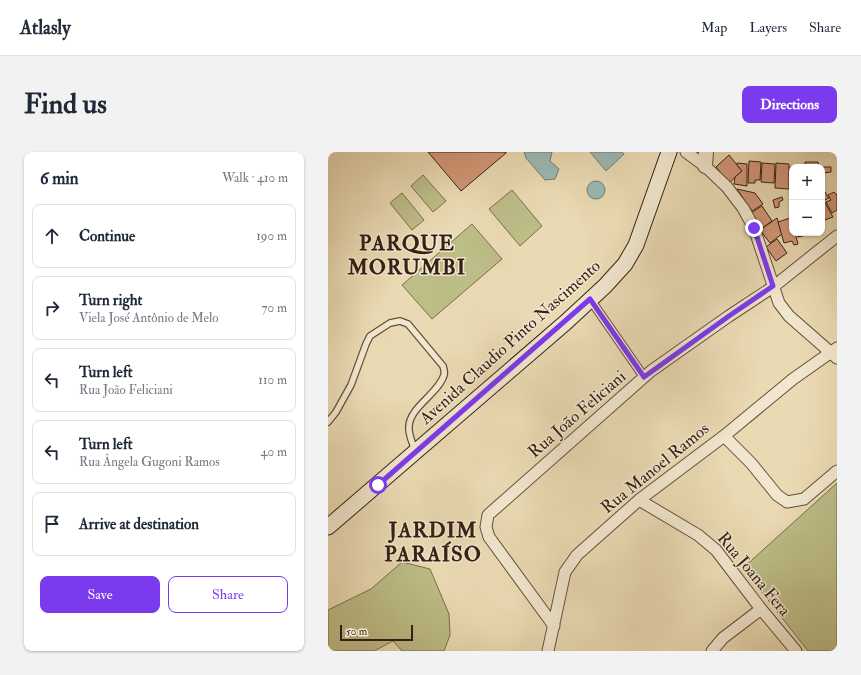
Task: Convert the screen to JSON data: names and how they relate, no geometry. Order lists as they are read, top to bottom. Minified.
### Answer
{"streets":{"main road":["Avenida Claudio Pinto Nascimento"],"street":["Rua João Feliciani","Rua Manoel Ramos","Rua Joana Fera"]},"crossings":[["Rua João Feliciani","Rua Manoel Ramos"],["Rua Manoel Ramos","Rua Joana Fera"]],"districts":["PARQUE MORUMBI","JARDIM PARAÍSO"],"scale_bar":"50 m","page":{"header":"Atlasly","nav":["Map","Layers","Share"],"buttons":["Directions",["Save","Share"]],"title":"Find us","heading":["6 min","Walk · 410 m"],"map_buttons":["+","−"],"list":[["Continue","190 m"],["Turn right","Viela José Antônio de Melo","70 m"],["Turn left","Rua João Feliciani","110 m"],["Turn left","Rua Ângela Gugoni Ramos","40 m"],"Arrive at destination"],"scale":"50 m"}}
